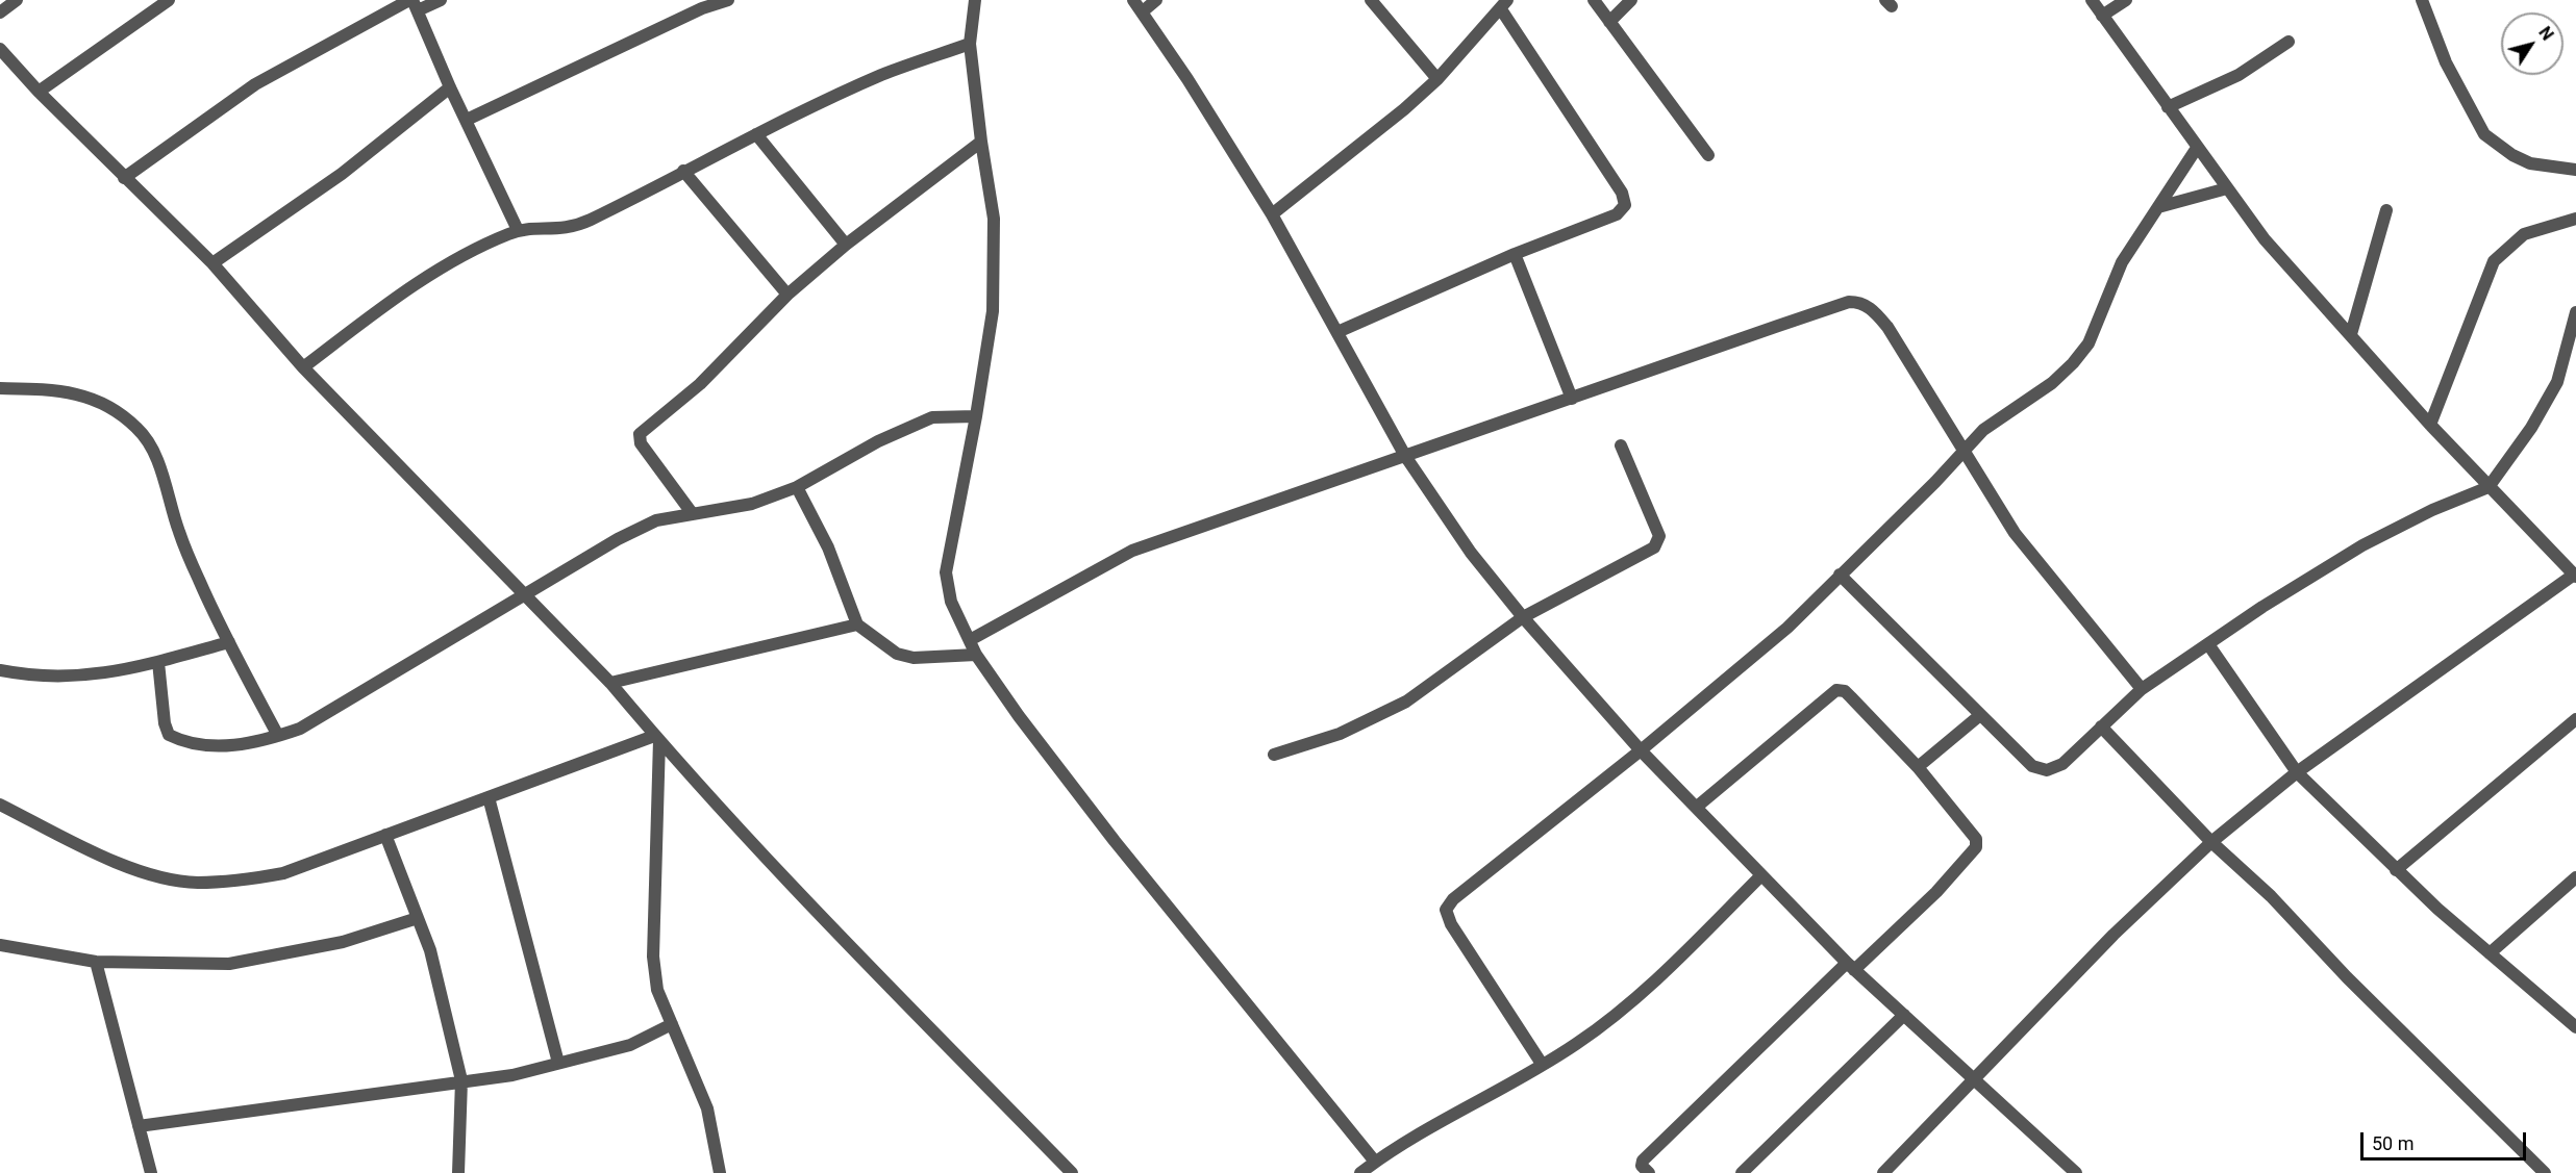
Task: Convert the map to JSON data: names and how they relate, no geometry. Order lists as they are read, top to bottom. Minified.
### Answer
{"scale_bar":"50 m","north":"top right"}
